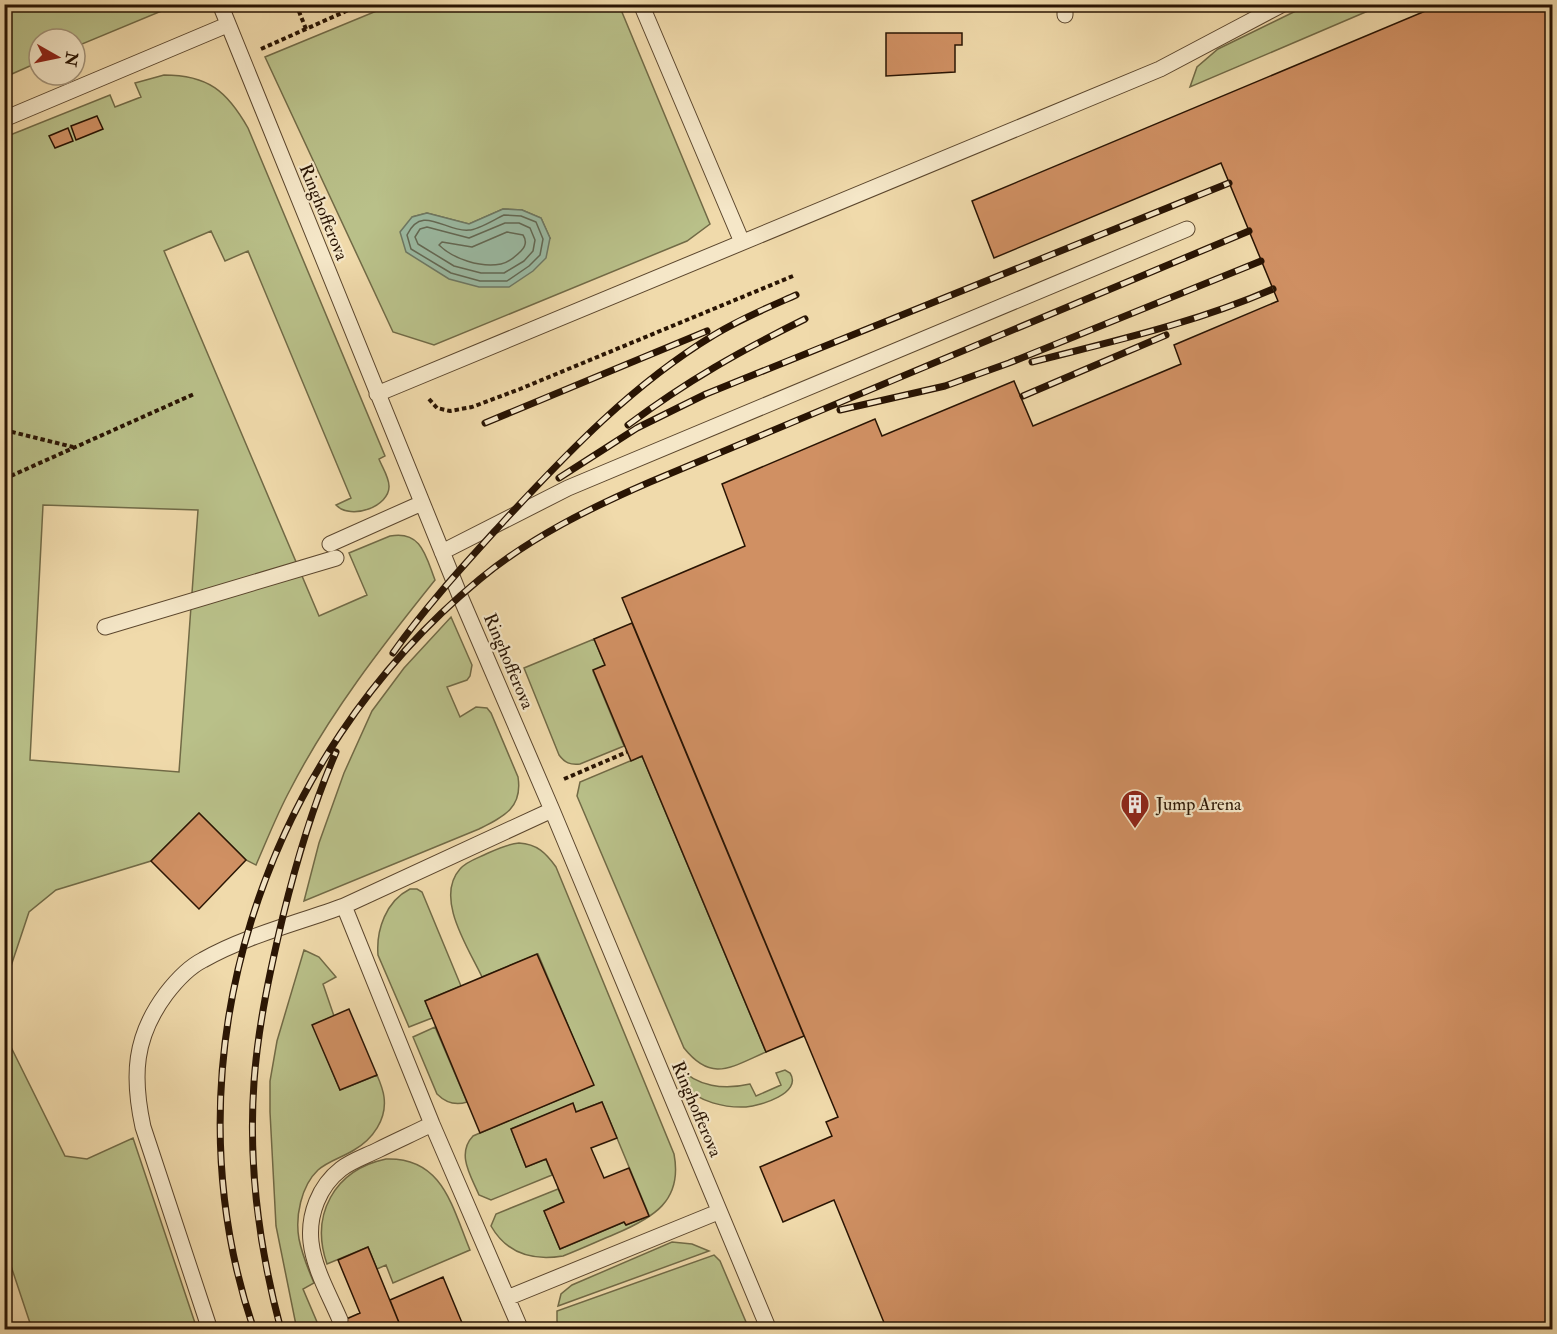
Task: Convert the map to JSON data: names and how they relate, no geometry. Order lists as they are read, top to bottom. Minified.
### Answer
{"streets":{"lane":["Ringhofferova"]},"places":{"building":["Jump Arena"]},"north":"right"}
